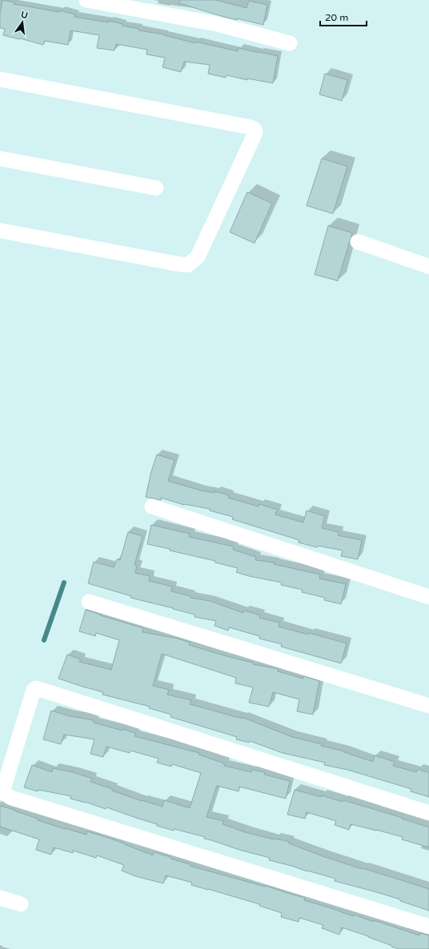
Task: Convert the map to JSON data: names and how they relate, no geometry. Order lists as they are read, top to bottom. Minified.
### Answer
{"scale_bar":"20 m","north":"top"}
